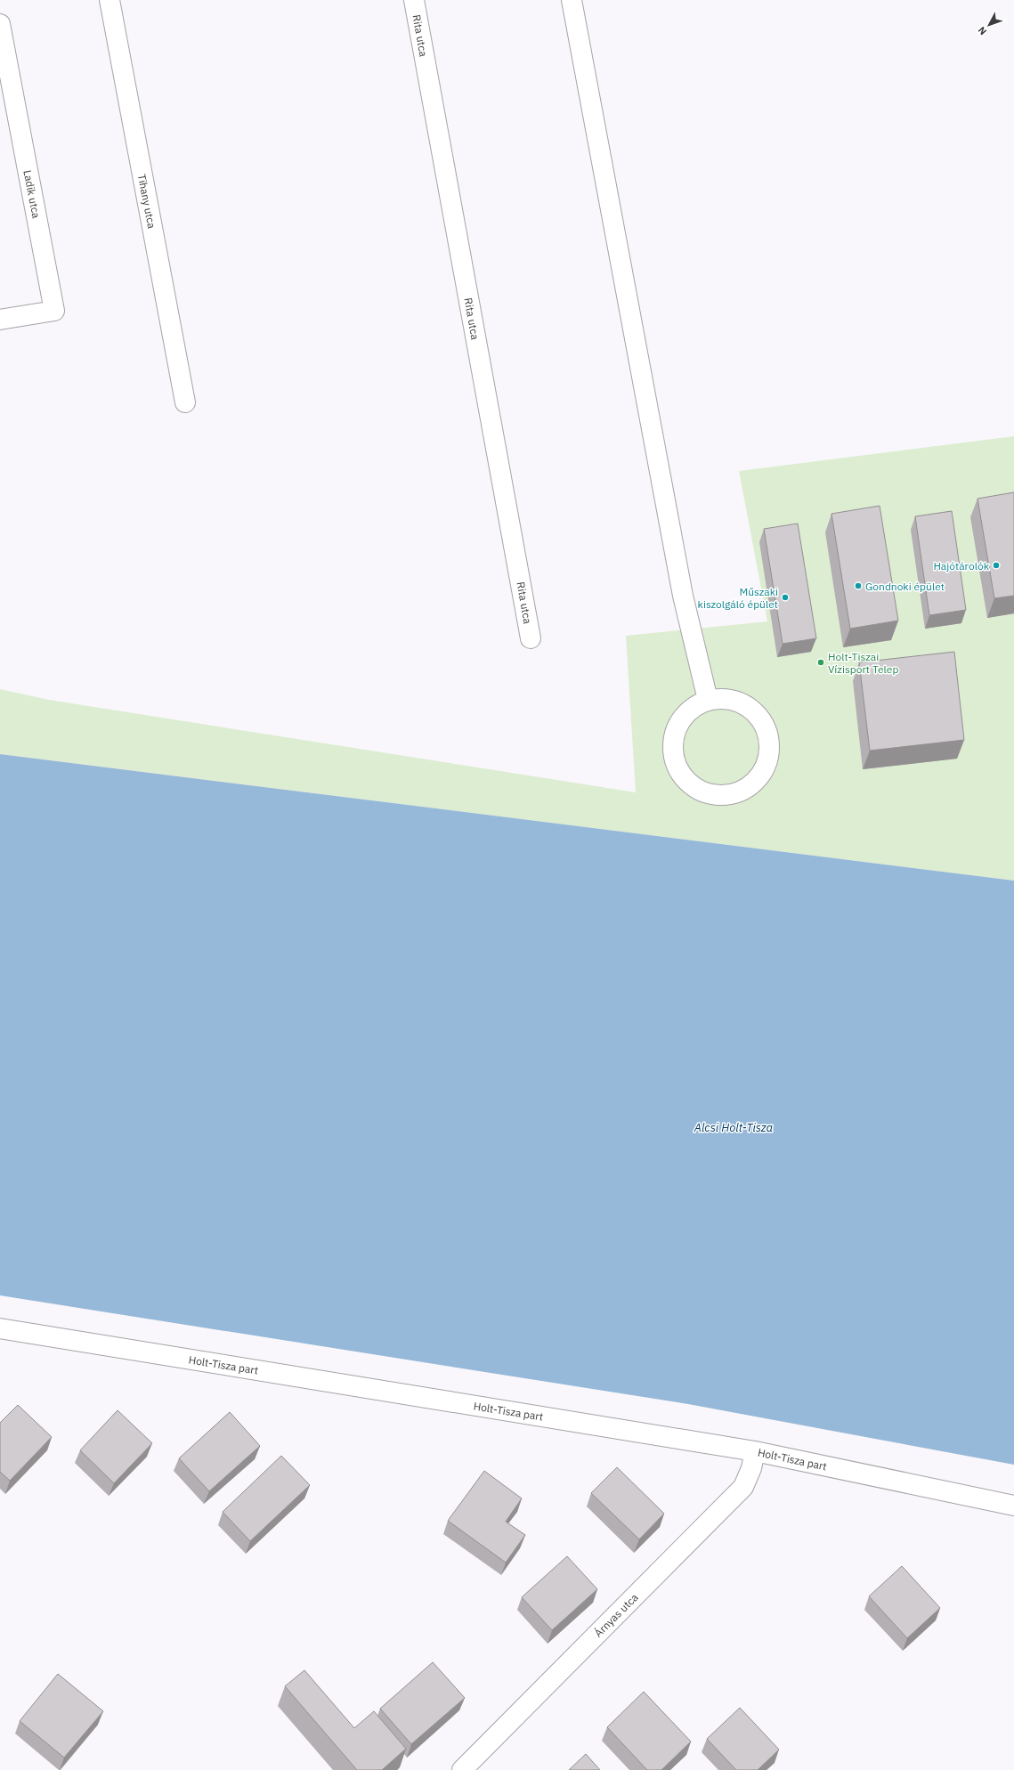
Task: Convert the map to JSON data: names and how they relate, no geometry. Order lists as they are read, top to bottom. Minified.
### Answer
{"streets":{"street":["Rita utca","Ladik utca","Tihany utca","Holt-Tisza part","Árnyas utca"]},"crossings":[["Holt-Tisza part","Árnyas utca"]],"water":["Alcsi Holt-Tisza"],"places":["Hajótárolók","Gondnoki épület","Műszaki kiszolgáló épület","Holt-Tiszai Vízisport Telep"],"north":"bottom left"}
